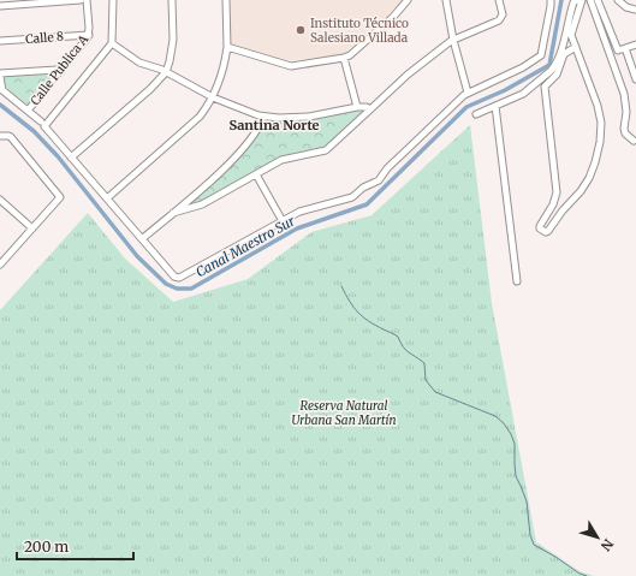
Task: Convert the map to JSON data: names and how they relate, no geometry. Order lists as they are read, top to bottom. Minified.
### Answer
{"streets":{"street":["Calle 8","Calle Publica A"]},"crossings":[["Calle 8","Calle Publica A"]],"districts":["Santina Norte"],"water":["Canal Maestro Sur"],"parks":["Reserva Natural Urbana San Martín"],"places":["Instituto Técnico Salesiano Villada"],"scale_bar":"200 m","north":"bottom right"}
